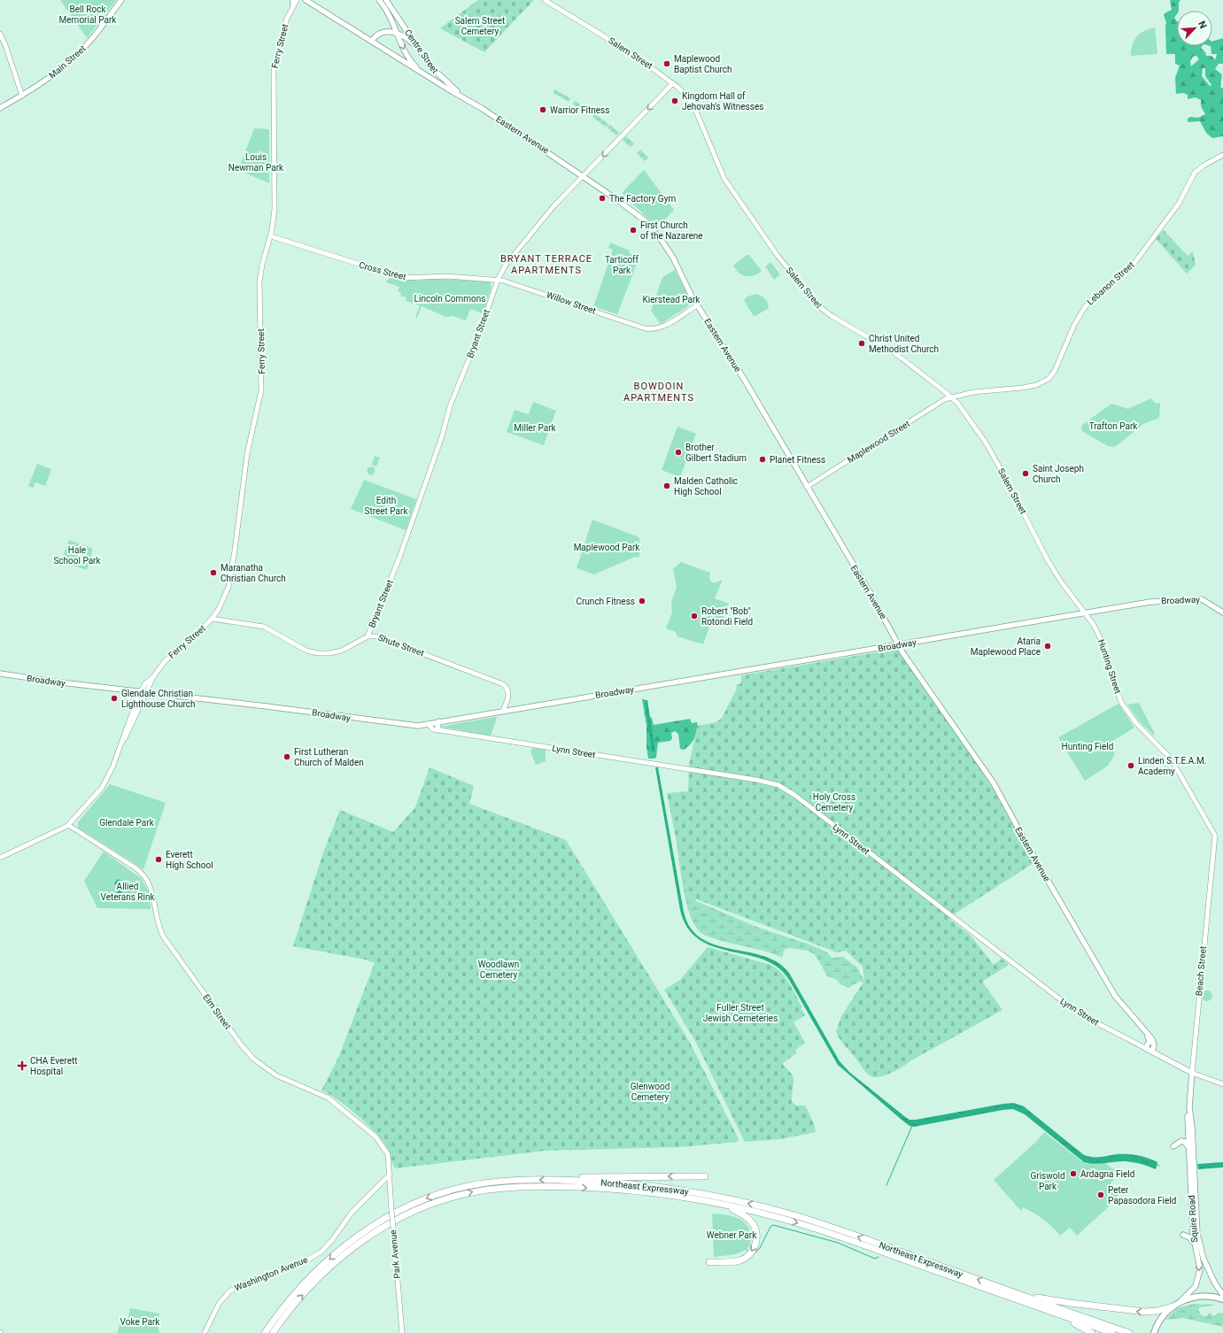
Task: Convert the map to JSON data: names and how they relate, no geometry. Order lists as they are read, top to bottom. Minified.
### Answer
{"streets":{"highway":["Northeast Expressway"],"main road":["Ferry Street","Centre Street","Salem Street","Main Street","Eastern Avenue","Cross Street","Lebanon Street","Willow Street","Bryant Street","Maplewood Street","Broadway","Shute Street","Hunting Street","Lynn Street","Beach Street","Elm Street","Squire Road","Park Avenue","Washington Avenue"]},"crossings":[["Ferry Street","Cross Street"],["Ferry Street","Broadway"],["Ferry Street","Shute Street"],["Ferry Street","Elm Street"],["Centre Street","Eastern Avenue"],["Salem Street","Lebanon Street"],["Salem Street","Bryant Street"],["Salem Street","Maplewood Street"],["Salem Street","Broadway"],["Salem Street","Hunting Street"],["Eastern Avenue","Willow Street"],["Eastern Avenue","Bryant Street"],["Eastern Avenue","Maplewood Street"],["Eastern Avenue","Broadway"],["Eastern Avenue","Lynn Street"],["Cross Street","Willow Street"],["Cross Street","Bryant Street"],["Lebanon Street","Maplewood Street"],["Willow Street","Bryant Street"],["Bryant Street","Shute Street"],["Broadway","Shute Street"],["Broadway","Hunting Street"],["Broadway","Lynn Street"],["Hunting Street","Beach Street"],["Lynn Street","Beach Street"],["Beach Street","Squire Road"],["Elm Street","Park Avenue"],["Elm Street","Washington Avenue"],["Park Avenue","Washington Avenue"]],"districts":["BRYANT TERRACE APARTMENTS","BOWDOIN APARTMENTS"],"parks":["Bell Rock Memorial Park","Salem Street Cemetery","Louis Newman Park","Tarticoff Park","Lincoln Commons","Kierstead Park","Trafton Park","Miller Park","Edith Street Park","Maplewood Park","Hale School Park","Hunting Field","Holy Cross Cemetery","Glendale Park","Allied Veterans Rink","Woodlawn Cemetery","Fuller Street Jewish Cemeteries","Glenwood Cemetery","Griswold Park","Webner Park","Voke Park"],"places":{"other":["Maplewood Baptist Church","Kingdom Hall of Jehovah's Witnesses","Warrior Fitness","The Factory Gym","First Church of the Nazarene","Christ United Methodist Church","Brother Gilbert Stadium","Planet Fitness","Saint Joseph Church","Malden Catholic High School","Maranatha Christian Church","Crunch Fitness","Robert \"Bob\" Rotondi Field","Ataria Maplewood Place","Glendale Christian Lighthouse Church","First Lutheran Church of Malden","Linden S.T.E.A.M. Academy","Everett High School","Ardagna Field","Peter Papasodora Field"],"health":["CHA Everett Hospital"]},"north":"top right"}
